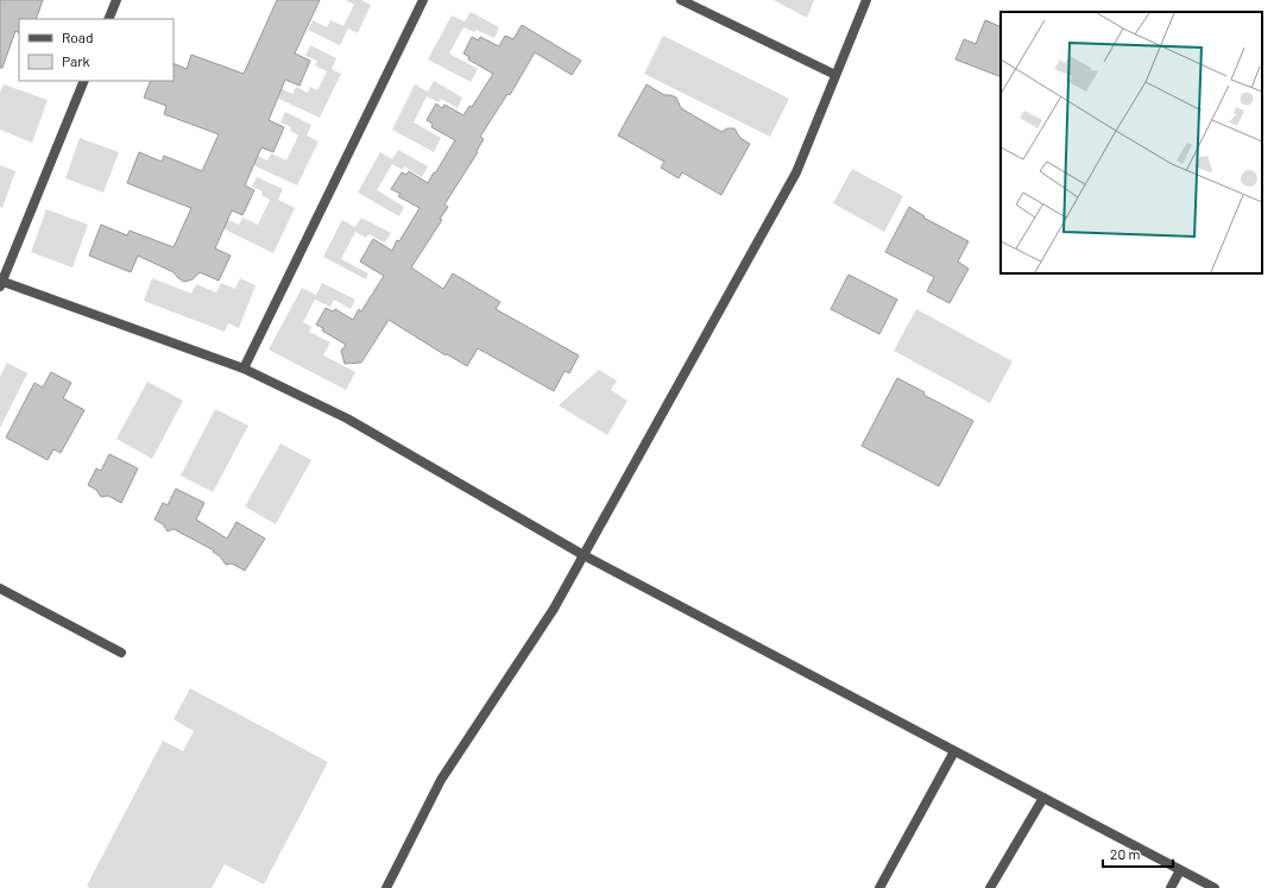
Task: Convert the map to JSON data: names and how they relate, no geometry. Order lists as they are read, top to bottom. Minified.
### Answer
{"legend":["Road","Park"],"scale_bar":"20 m"}
